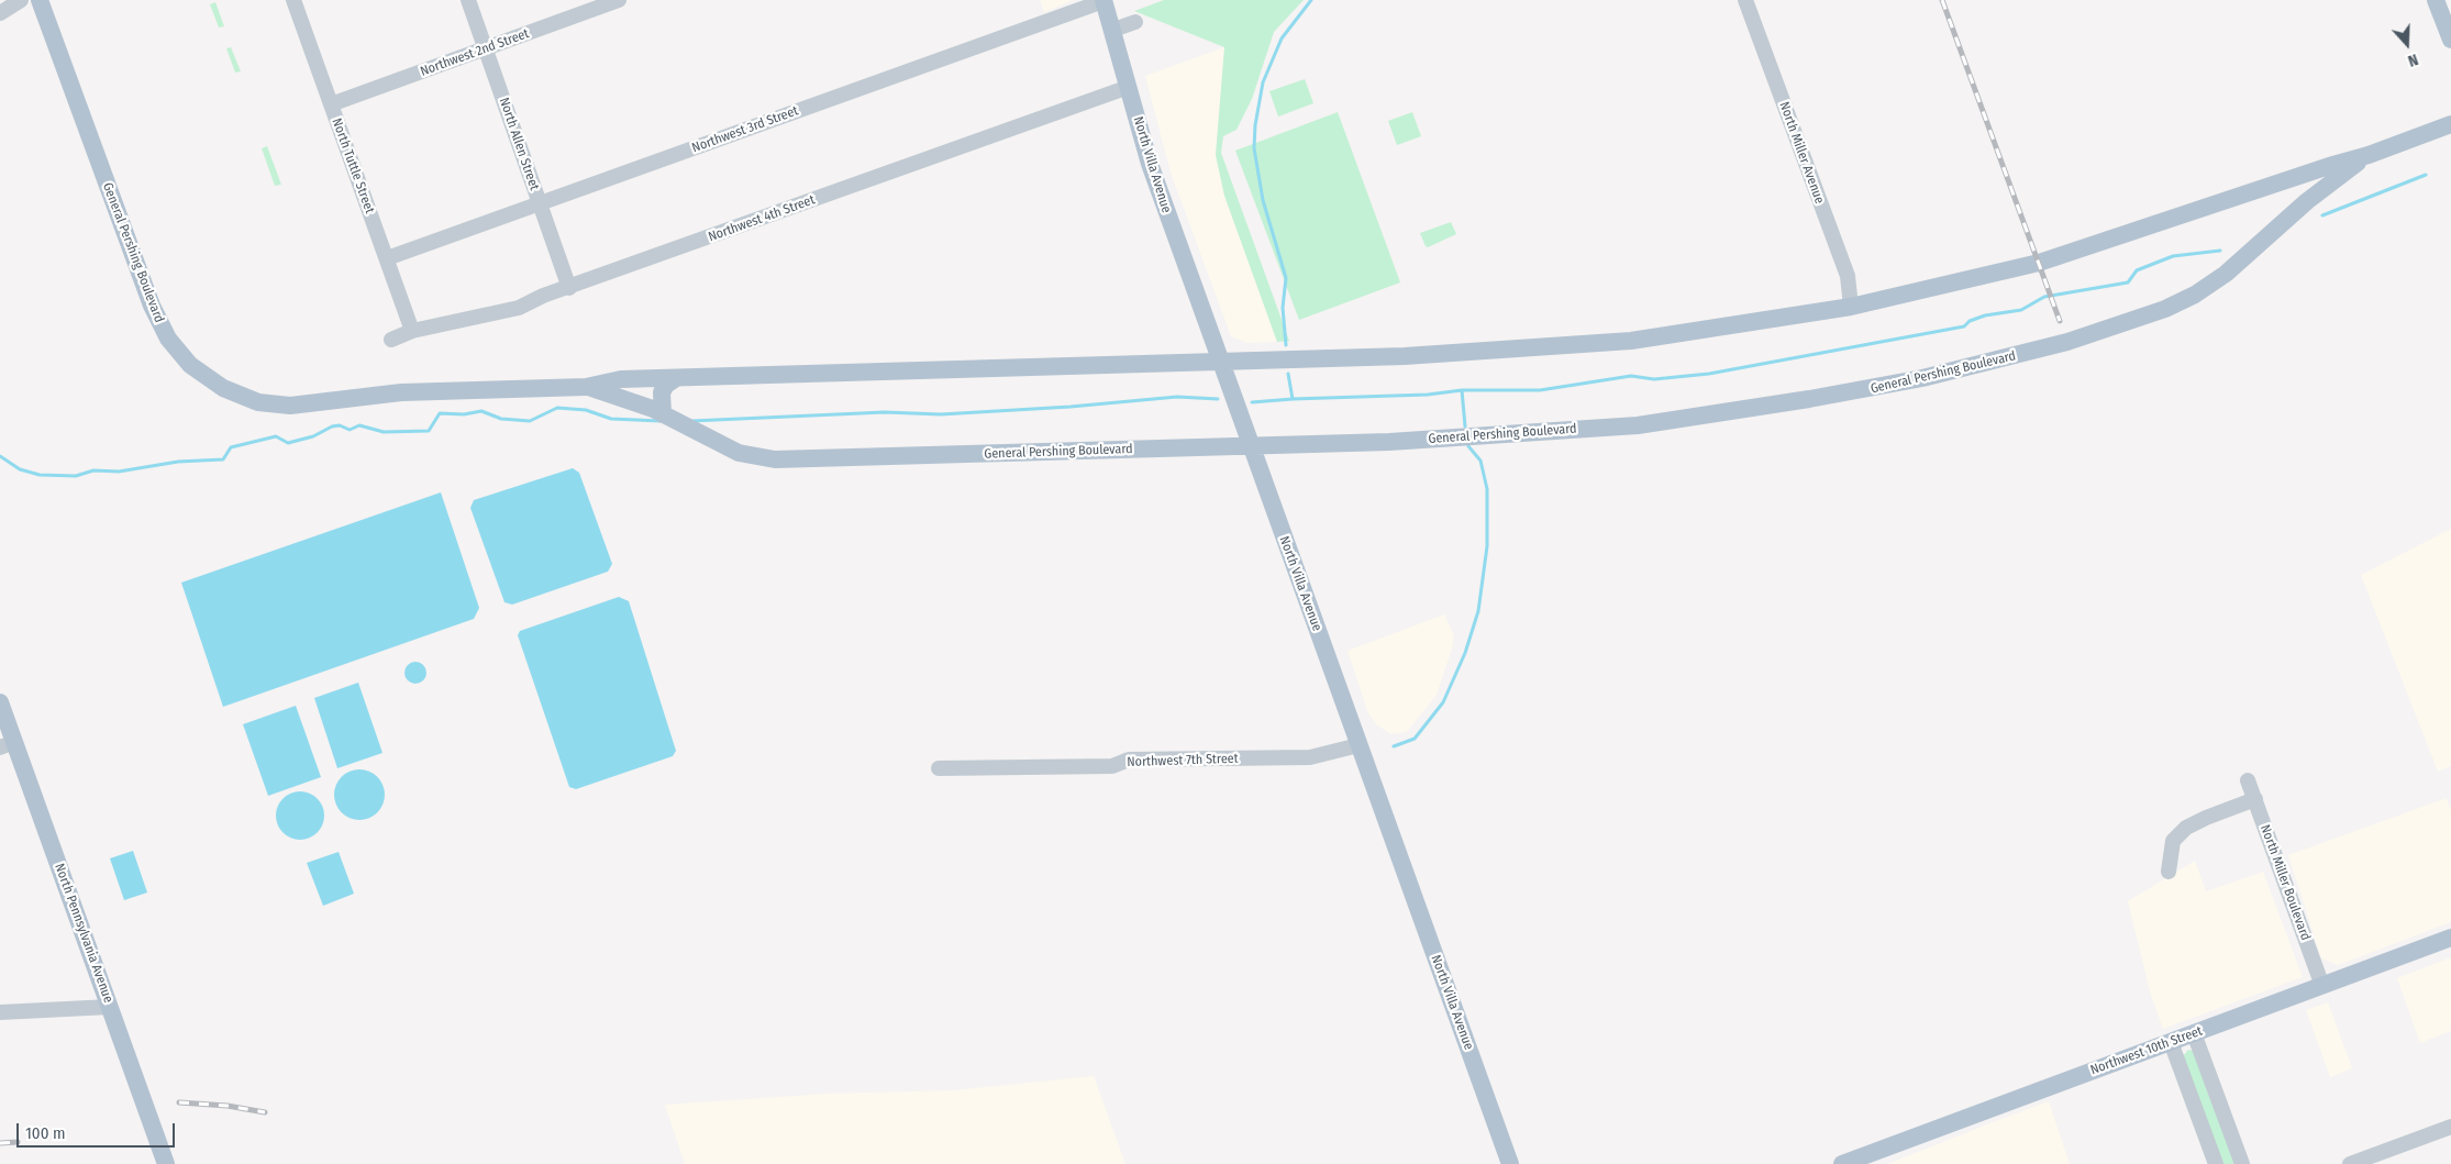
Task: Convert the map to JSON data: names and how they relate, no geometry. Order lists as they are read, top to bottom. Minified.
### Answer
{"streets":{"main road":["North Villa Avenue","General Pershing Boulevard","North Pennsylvania Avenue","Northwest 10th Street"],"street":["Northwest 2nd Street","Northwest 3rd Street","North Allen Street","North Miller Avenue","North Tuttle Street","Northwest 4th Street","Northwest 7th Street","North Miller Boulevard"]},"crossings":[["Northwest 2nd Street","North Allen Street"],["Northwest 2nd Street","North Tuttle Street"],["Northwest 3rd Street","North Allen Street"],["Northwest 3rd Street","North Villa Avenue"],["Northwest 3rd Street","North Tuttle Street"],["North Allen Street","Northwest 4th Street"],["North Miller Avenue","General Pershing Boulevard"],["North Villa Avenue","Northwest 4th Street"],["North Villa Avenue","General Pershing Boulevard"],["North Villa Avenue","Northwest 7th Street"],["North Tuttle Street","Northwest 4th Street"],["North Miller Boulevard","Northwest 10th Street"]],"scale_bar":"100 m","north":"bottom"}
